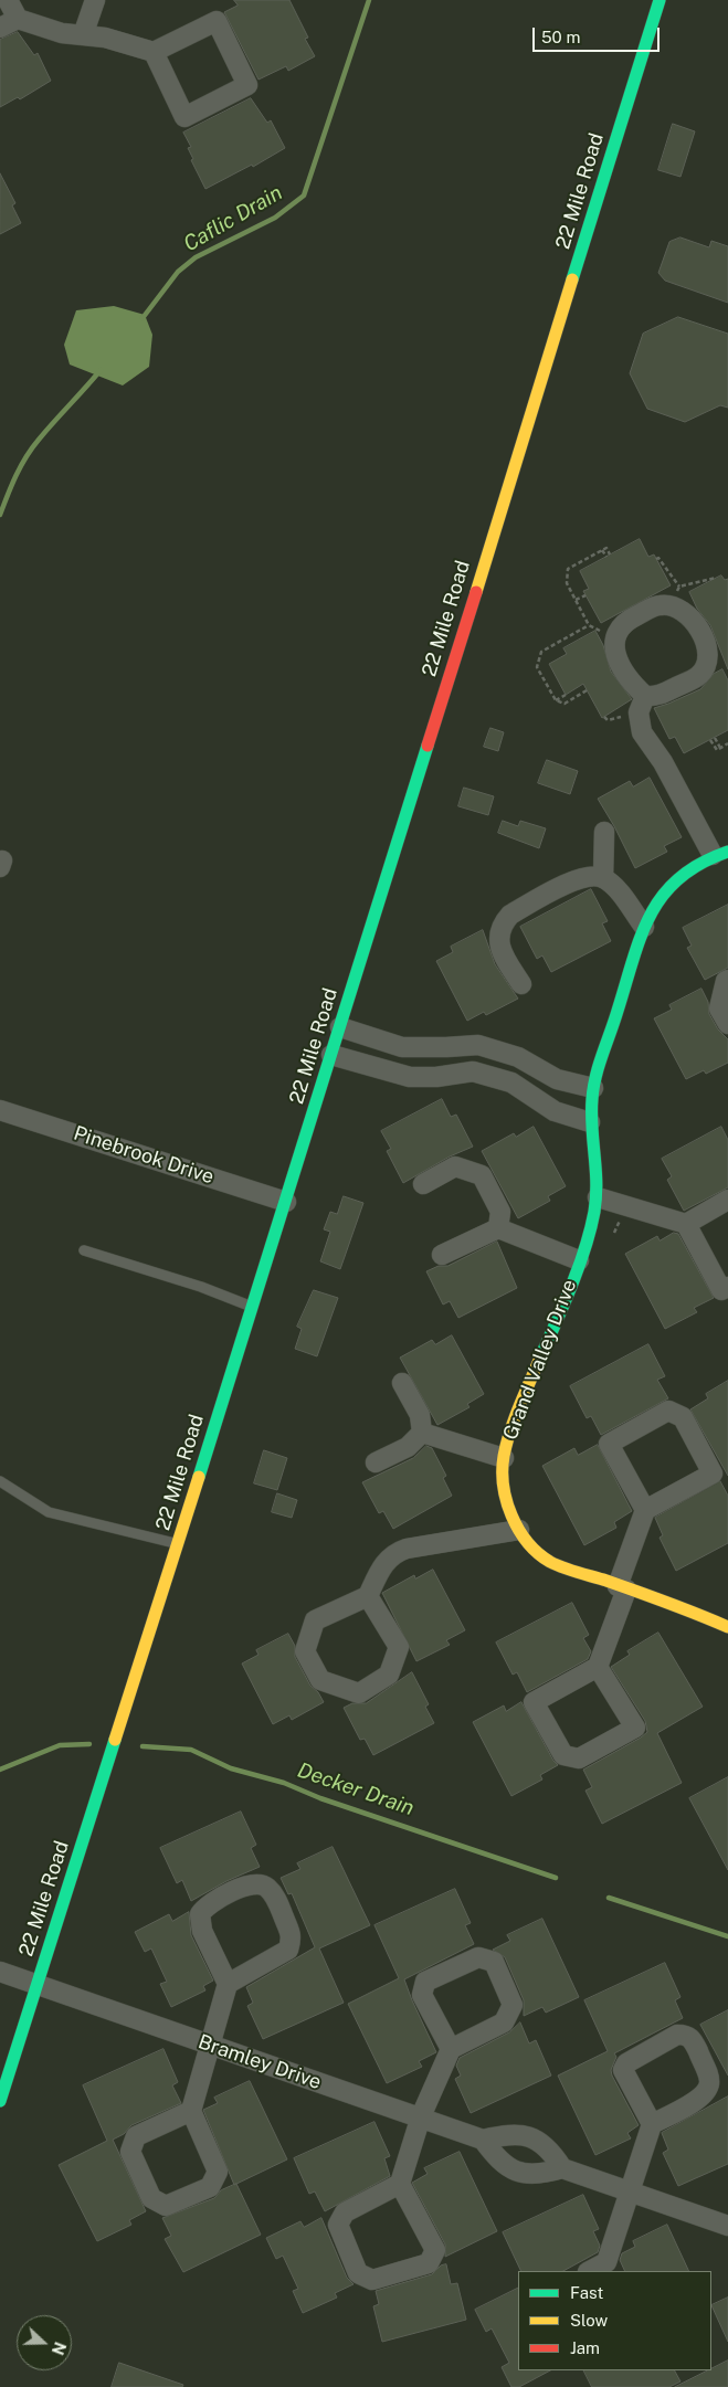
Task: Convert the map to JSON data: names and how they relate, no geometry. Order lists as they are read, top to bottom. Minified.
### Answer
{"streets":{"street":["22 Mile Road","Pinebrook Drive","Grand Valley Drive","Bramley Drive"]},"crossings":[["22 Mile Road","Pinebrook Drive"],["22 Mile Road","Bramley Drive"]],"water":["Caflic Drain","Decker Drain"],"legend":["Fast","Slow","Jam"],"scale_bar":"50 m","north":"right"}
